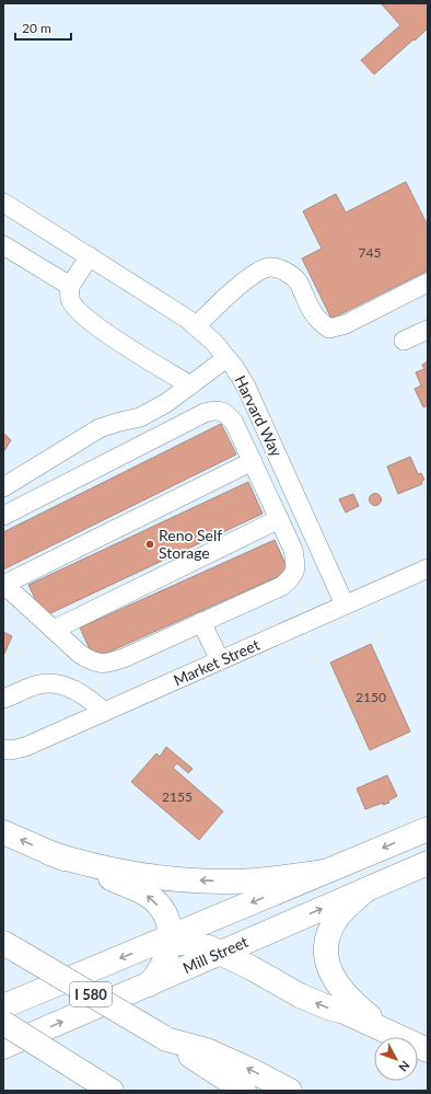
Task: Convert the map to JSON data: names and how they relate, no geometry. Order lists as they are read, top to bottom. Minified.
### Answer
{"streets":{"main road":["Mill Street","I 580"],"street":["Harvard Way","Market Street"]},"crossings":[["Harvard Way","Market Street"]],"places":["Reno Self Storage"],"house_numbers":["745","2150","2155"],"scale_bar":"20 m","north":"bottom right"}
